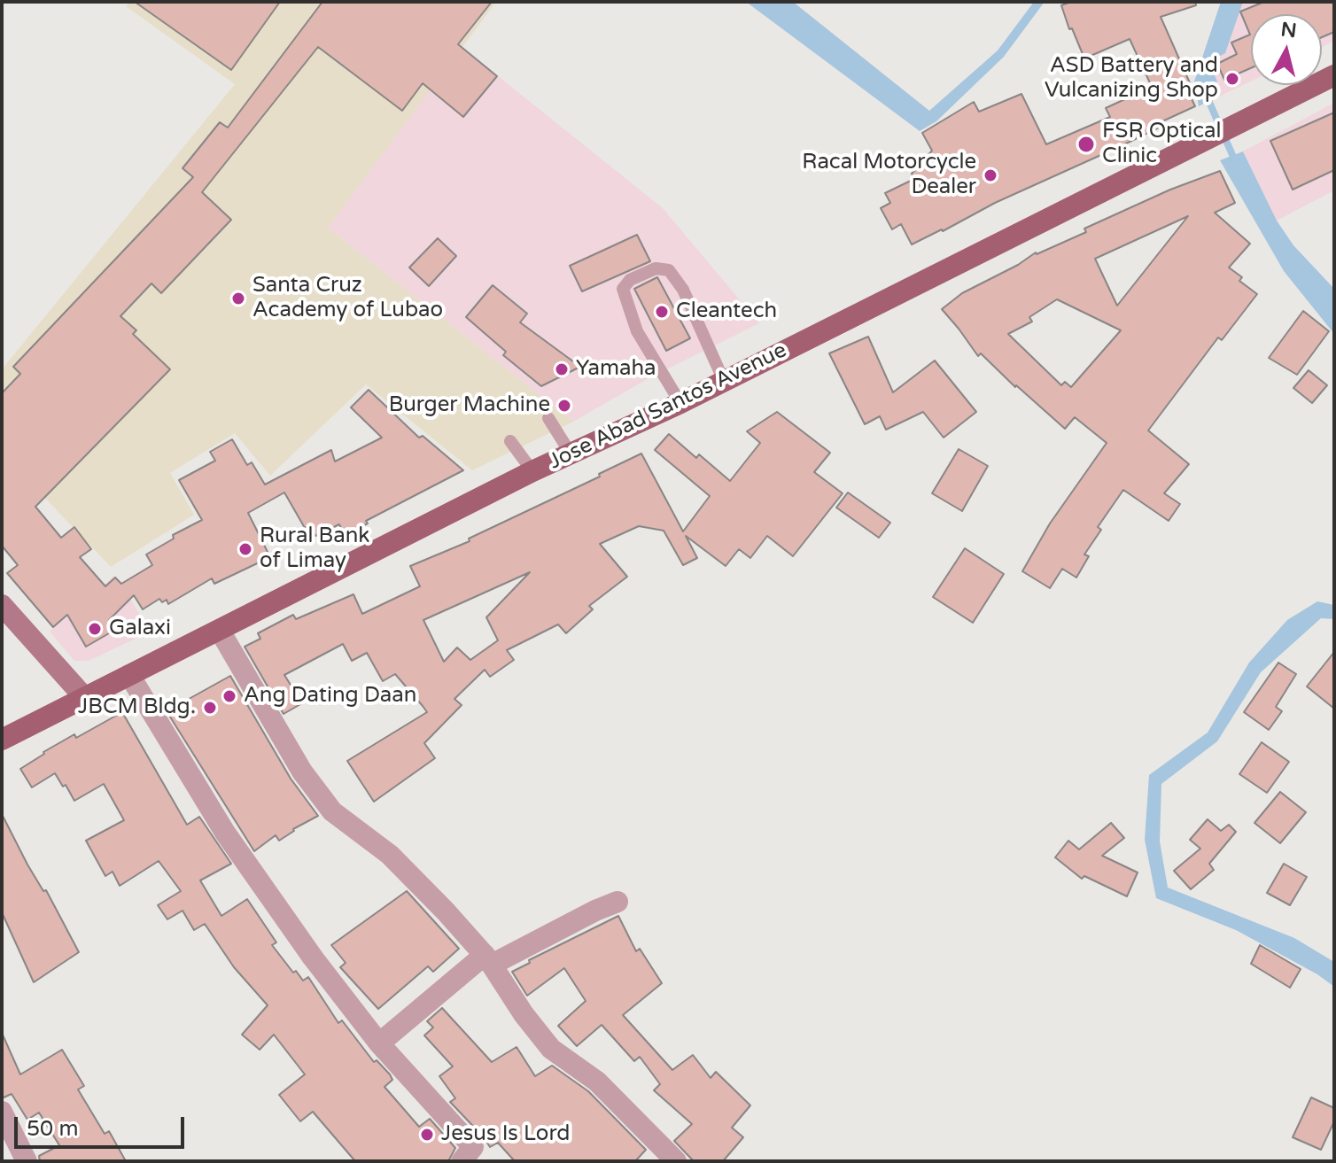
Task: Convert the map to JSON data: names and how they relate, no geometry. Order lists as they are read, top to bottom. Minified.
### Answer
{"streets":{"main road":["Jose Abad Santos Avenue"]},"places":["ASD Battery and Vulcanizing Shop","FSR Optical Clinic","Racal Motorcycle Dealer","Santa Cruz Academy of Lubao","Cleantech","Yamaha","Burger Machine","Rural Bank of Limay","Galaxi","Ang Dating Daan","JBCM Bldg.","Jesus Is Lord"],"scale_bar":"50 m","north":"top"}
